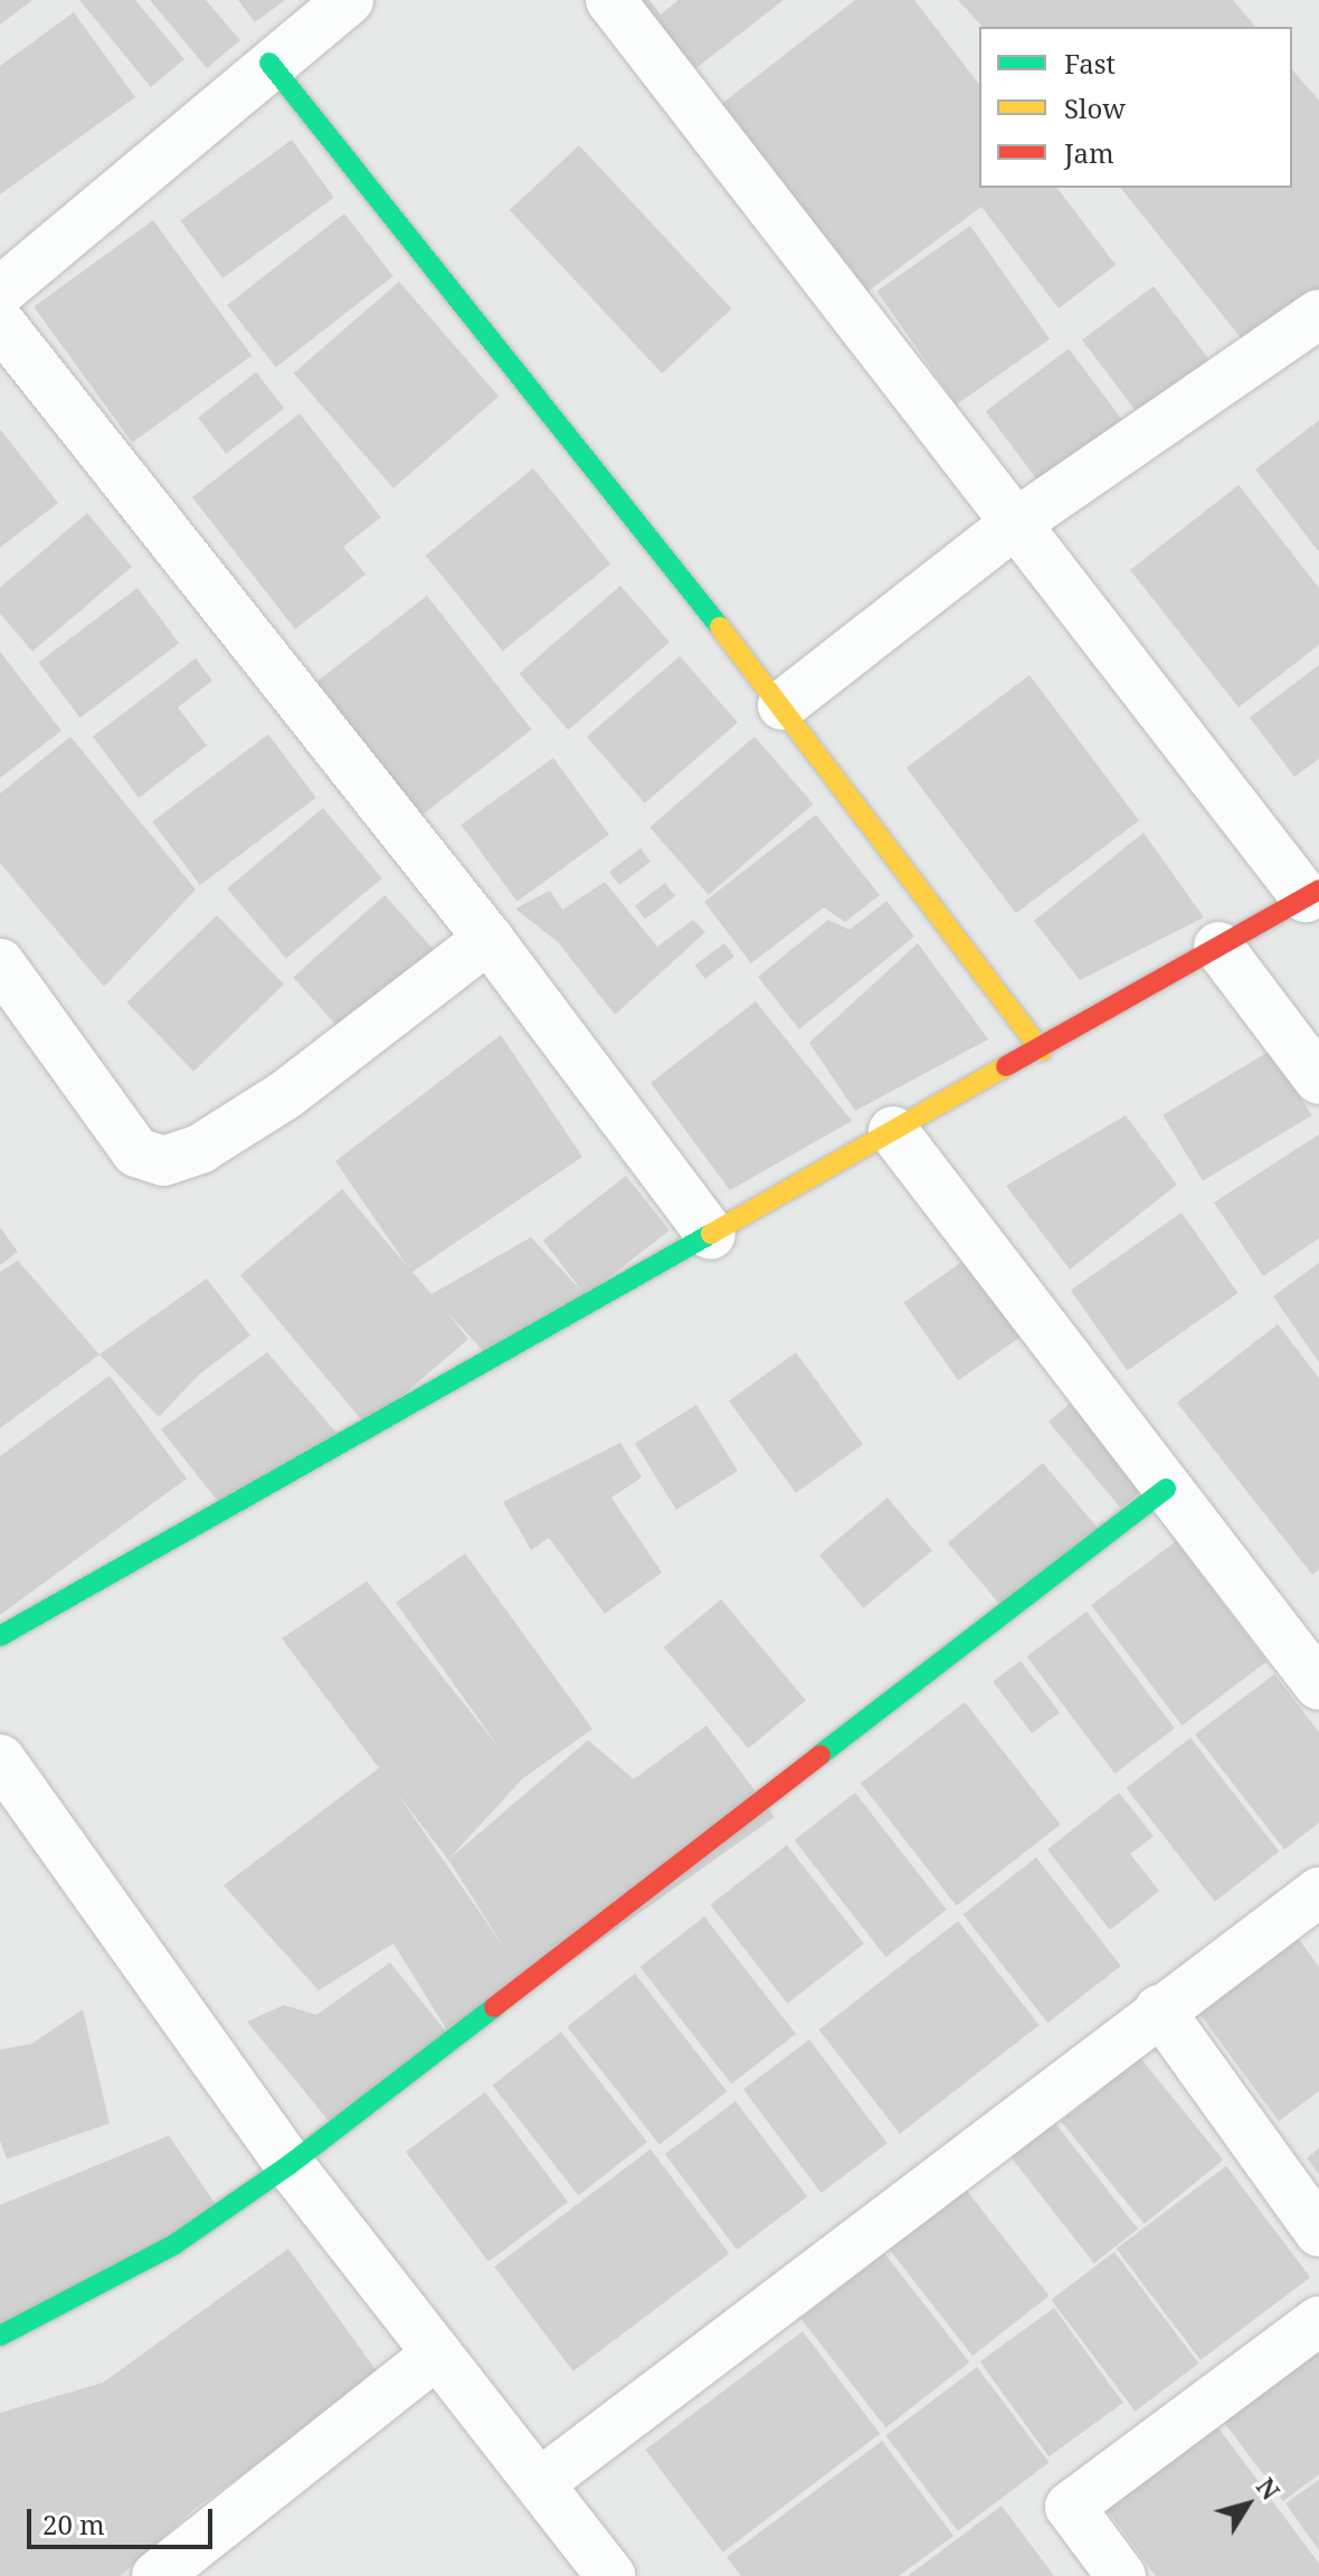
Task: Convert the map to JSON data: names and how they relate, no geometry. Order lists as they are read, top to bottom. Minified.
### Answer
{"legend":["Fast","Slow","Jam"],"scale_bar":"20 m","north":"top right"}
